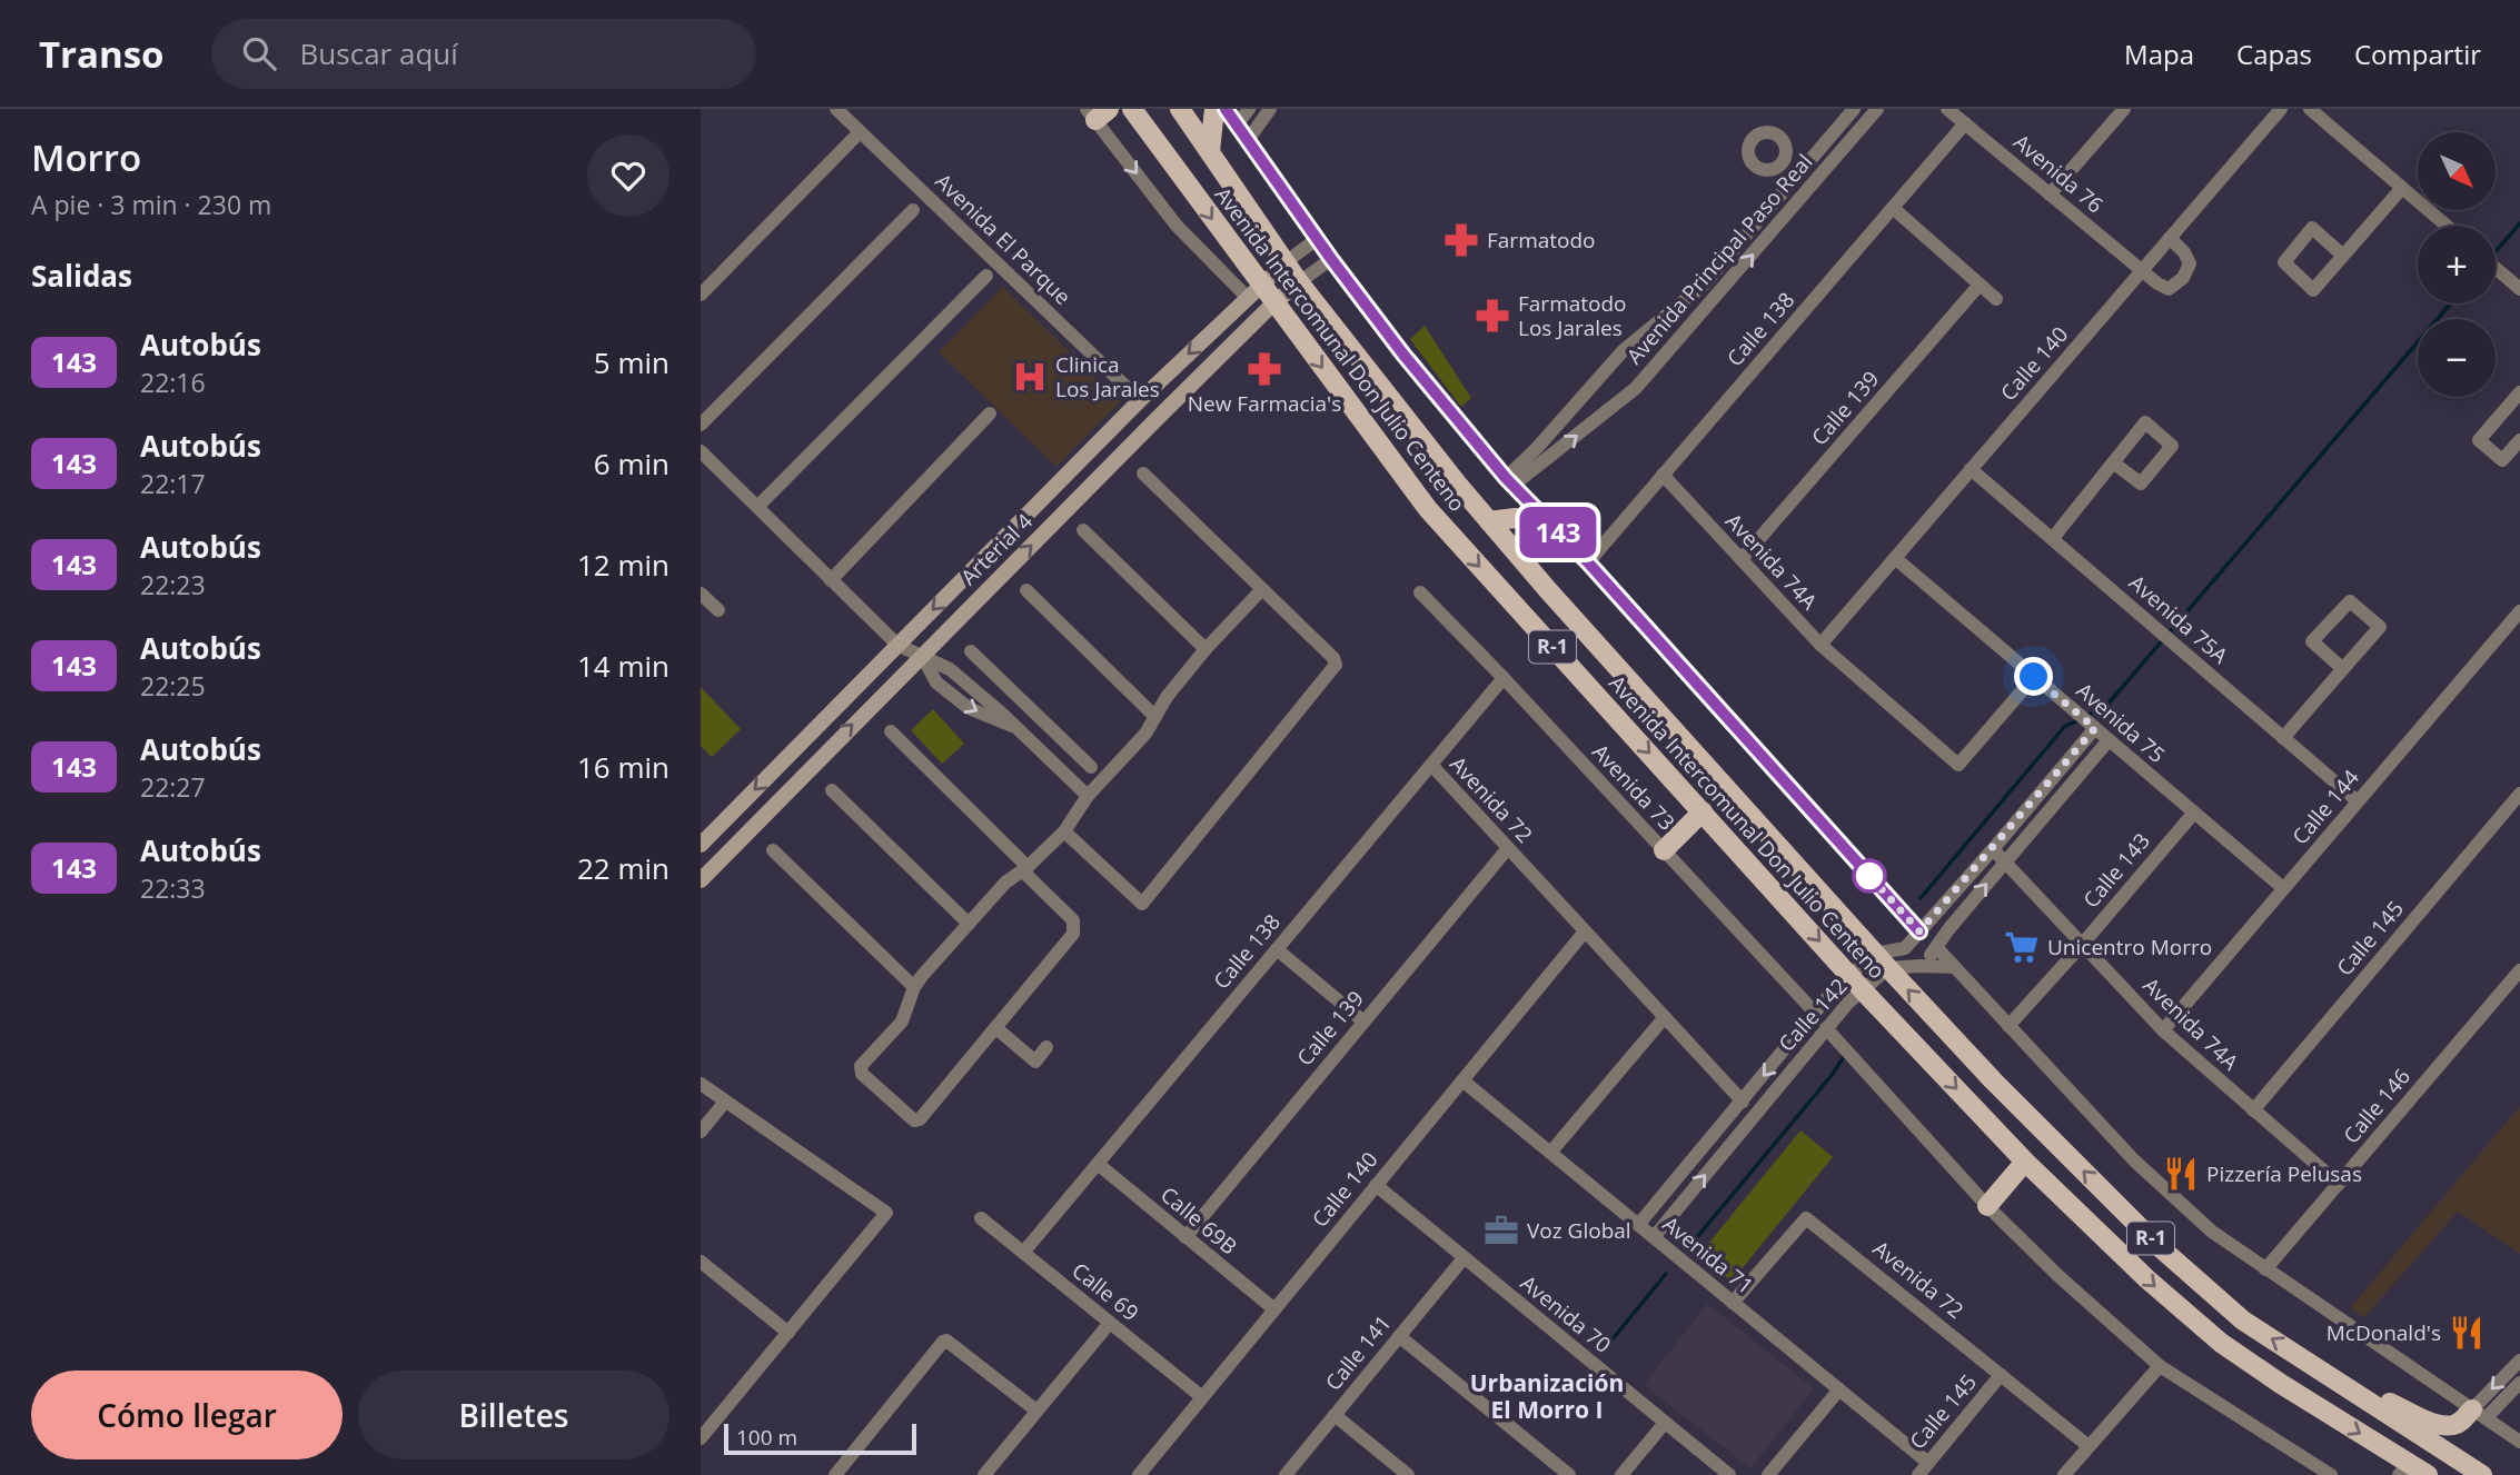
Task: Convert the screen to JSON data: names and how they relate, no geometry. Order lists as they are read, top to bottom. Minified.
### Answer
{"streets":{"main road":["Avenida Intercomunal Don Julio Centeno","R-1"],"street":["Avenida 76","Avenida El Parque","Avenida Principal Paso Real","Calle 138","Calle 140","Calle 139","Arterial 4","Avenida 74A","Avenida 75A","Avenida 75","Avenida 73","Avenida 72","Calle 144","Calle 143","Calle 145","Calle 142","Calle 146","Calle 69B","Avenida 71","Calle 69","Avenida 70","Calle 141"]},"crossings":[["Avenida 76","Calle 138"],["Avenida 76","Calle 140"],["Avenida El Parque","Arterial 4"],["Calle 138","Avenida 74A"],["Calle 138","Avenida 73"],["Calle 138","Avenida 72"],["Calle 138","Calle 69B"],["Calle 138","Calle 69"],["Avenida Intercomunal Don Julio Centeno","Arterial 4"],["Avenida Intercomunal Don Julio Centeno","Calle 142"],["Calle 140","Avenida 74A"],["Calle 140","Avenida 75A"],["Calle 140","Avenida 75"],["Calle 140","Avenida 72"],["Calle 140","Calle 69B"],["Calle 140","Avenida 71"],["Calle 140","Calle 69"],["Calle 140","Avenida 70"],["Calle 139","Avenida 74A"],["Calle 139","Avenida 72"],["Calle 139","Calle 69B"],["Avenida 74A","Avenida 75"],["Avenida 74A","Calle 144"],["Avenida 74A","Calle 143"],["Avenida 74A","Calle 145"],["Avenida 74A","Calle 142"],["Avenida 74A","Calle 146"],["Avenida 75A","Calle 144"],["Avenida 75","Calle 144"],["Avenida 75","Calle 143"],["Avenida 75","Calle 142"],["Avenida 73","Calle 142"],["Avenida 72","Calle 145"],["Avenida 72","Calle 142"],["Avenida 72","Avenida 71"],["Calle 145","Avenida 71"],["Calle 142","Avenida 71"],["Avenida 70","Calle 141"]],"districts":["Urbanización El Morro I"],"places":{"pharmacy":["Farmatodo","Farmatodo Los Jarales","New Farmacia's"],"hospital":["Clinica Los Jarales"],"supermarket":["Unicentro Morro"],"restaurant":["Pizzería Pelusas","McDonald's"],"office":["Voz Global"]},"lines":["bus line 143"],"scale_bar":"100 m","north":"bottom right","page":{"header":"Transo","search":"Buscar aquí","nav":["Mapa","Capas","Compartir"],"heading":[["Morro","A pie · 3 min · 230 m"],"Salidas"],"on_map":"143","map_buttons":["+","−"],"list":[{"mark":"143","name":"Autobús","note":"22:16","value":"5 min"},{"mark":"143","name":"Autobús","note":"22:17","value":"6 min"},{"mark":"143","name":"Autobús","note":"22:23","value":"12 min"},{"mark":"143","name":"Autobús","note":"22:25","value":"14 min"},{"mark":"143","name":"Autobús","note":"22:27","value":"16 min"},{"mark":"143","name":"Autobús","note":"22:33","value":"22 min"}],"buttons":["Cómo llegar","Billetes"],"scale":"100 m"}}
